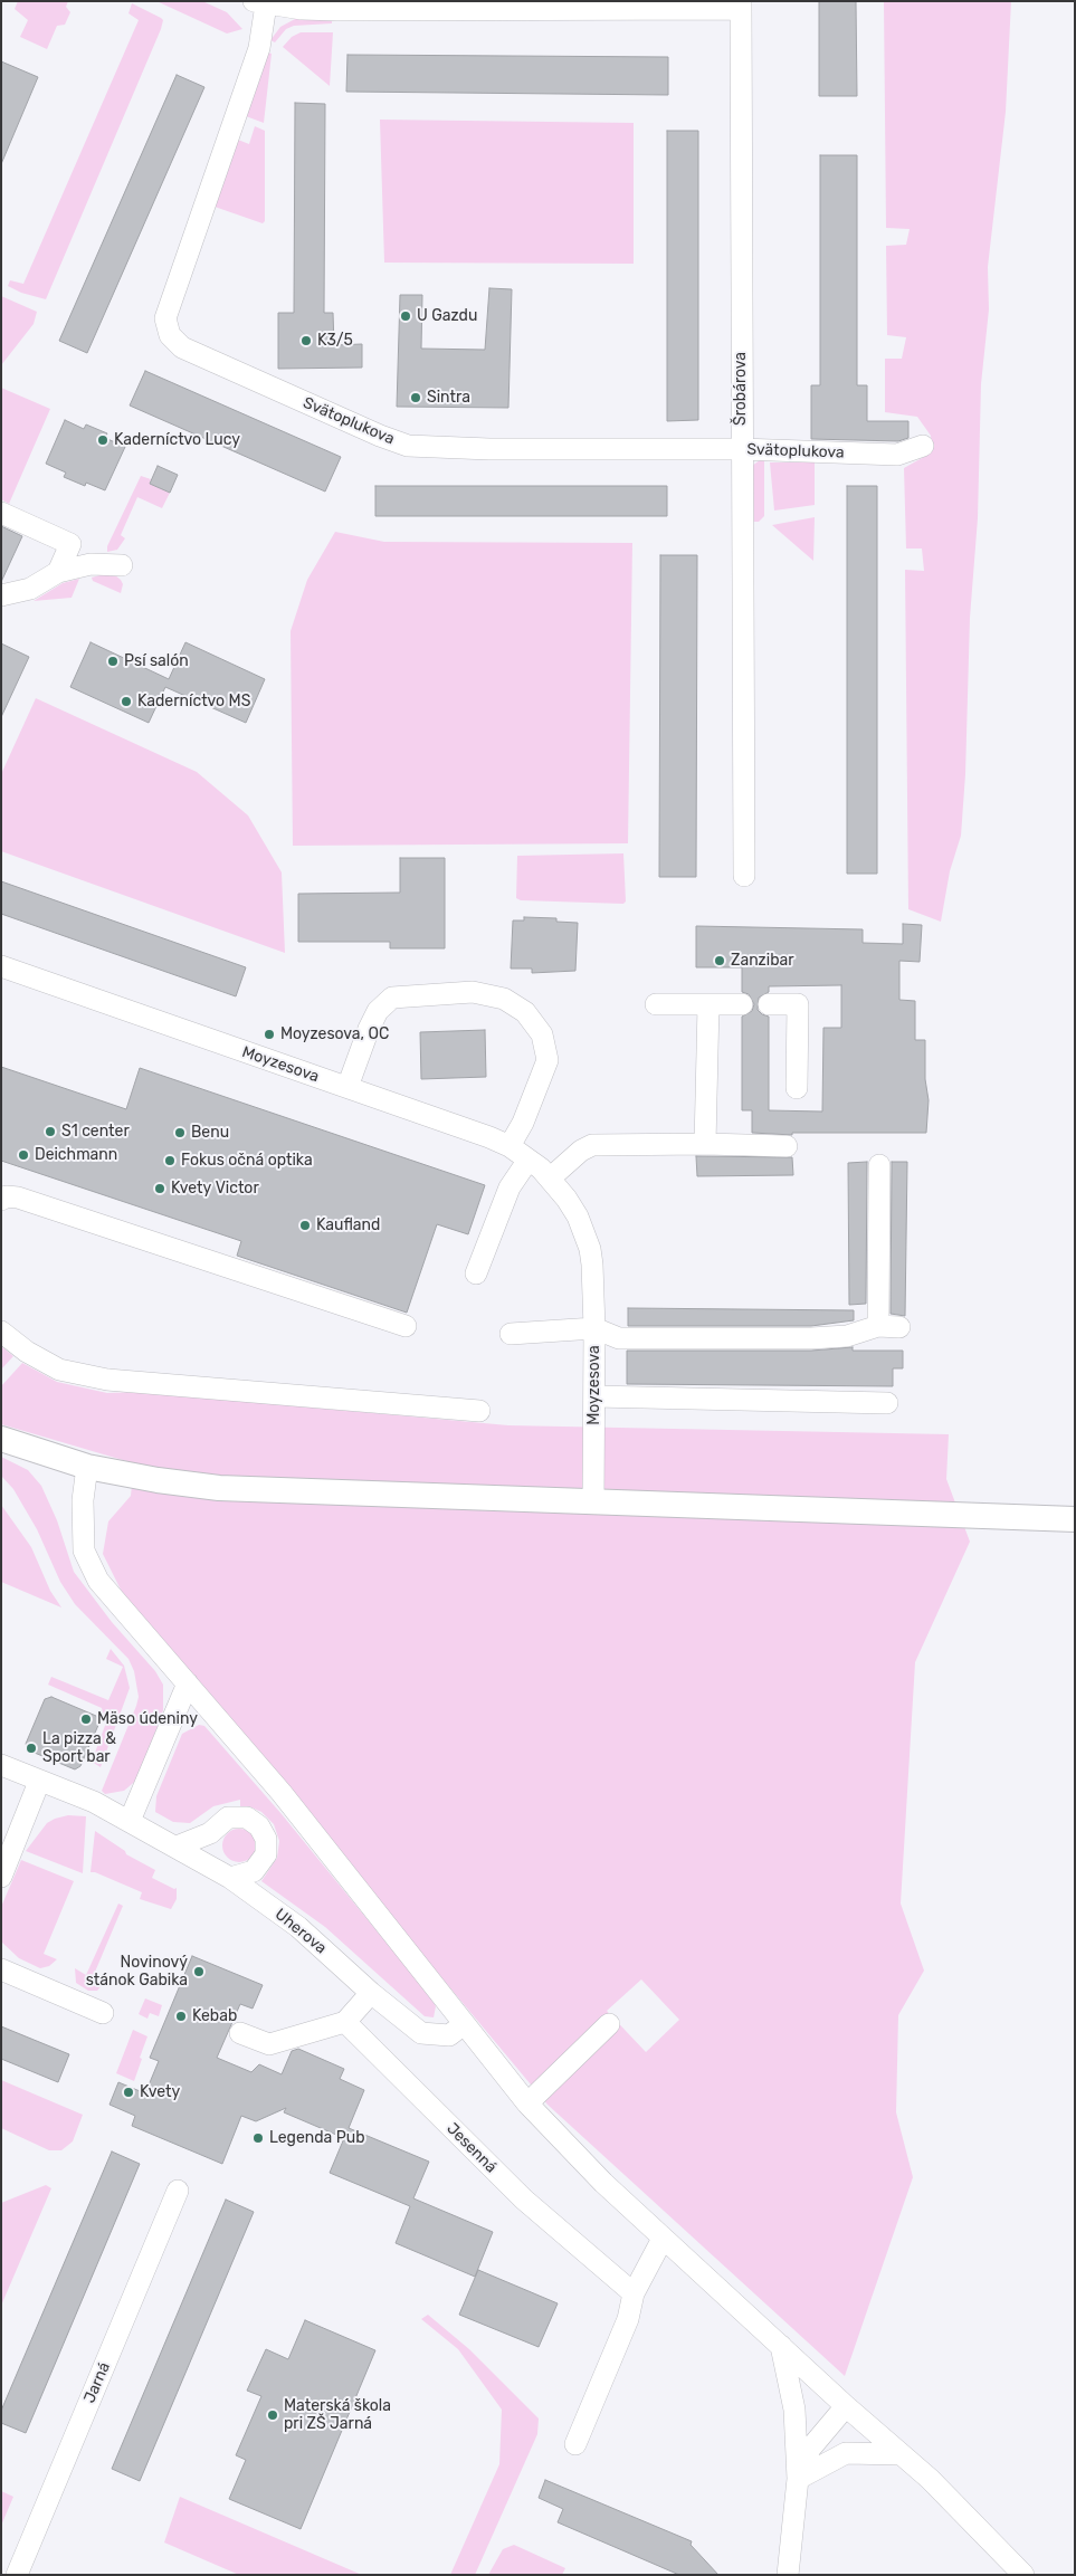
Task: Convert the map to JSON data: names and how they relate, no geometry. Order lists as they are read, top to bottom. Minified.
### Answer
{"streets":{"street":["Šrobárova","Svätoplukova","Moyzesova","Uherova","Jesenná","Jarná"]},"crossings":[["Šrobárova","Svätoplukova"]],"places":["U Gazdu","K3/5","Sintra","Kaderníctvo Lucy","Psí salón","Kaderníctvo MS","Zanzibar","Moyzesova, OC","S1 center","Benu","Deichmann","Fokus očná optika","Kvety Victor","Kaufland","Mäso údeniny","La pizza & Sport bar","Novinový stánok Gabika","Kebab","Kvety","Legenda Pub","Materská škola pri ZŠ Jarná"]}
